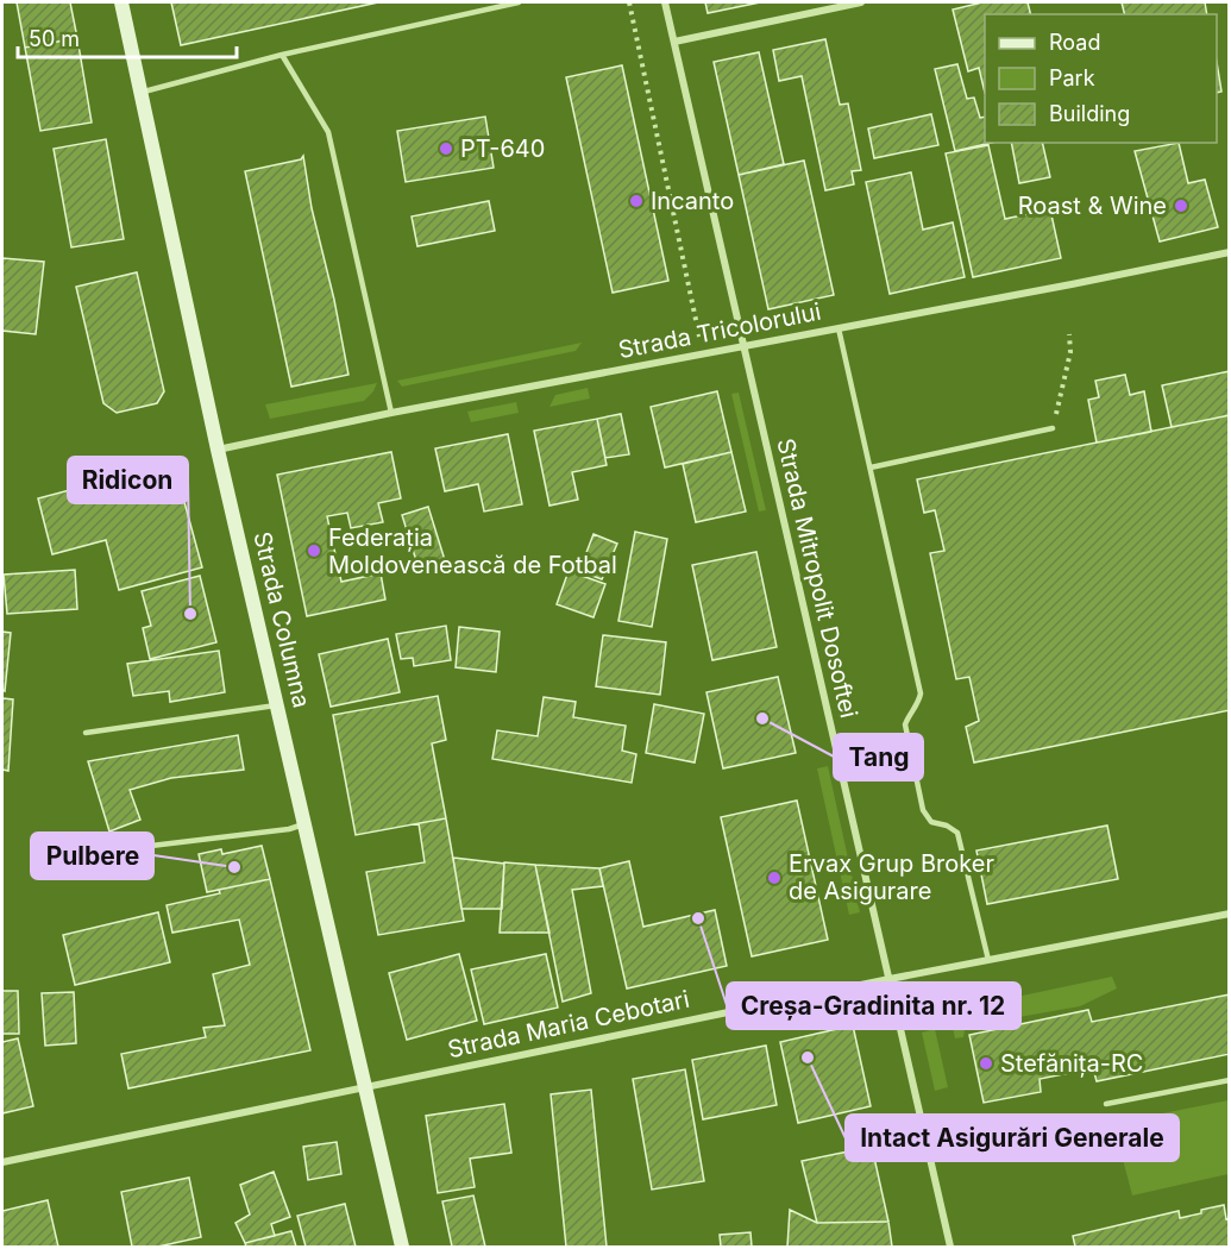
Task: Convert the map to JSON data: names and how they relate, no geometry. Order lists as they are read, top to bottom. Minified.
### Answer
{"streets":{"main road":["Strada Columna"],"street":["Strada Tricolorului","Strada Mitropolit Dosoftei","Strada Maria Cebotari"]},"crossings":[["Strada Tricolorului","Strada Mitropolit Dosoftei"],["Strada Tricolorului","Strada Columna"],["Strada Mitropolit Dosoftei","Strada Maria Cebotari"],["Strada Columna","Strada Maria Cebotari"]],"places":["PT-640","Incanto","Roast & Wine","Federația Moldovenească de Fotbal","Ridicon","Tang","Pulbere","Ervax Grup Broker de Asigurare","Creșa-Gradinita nr. 12","Intact Asigurări Generale","Stefănița-RC"],"legend":["Road","Park","Building"],"scale_bar":"50 m"}
